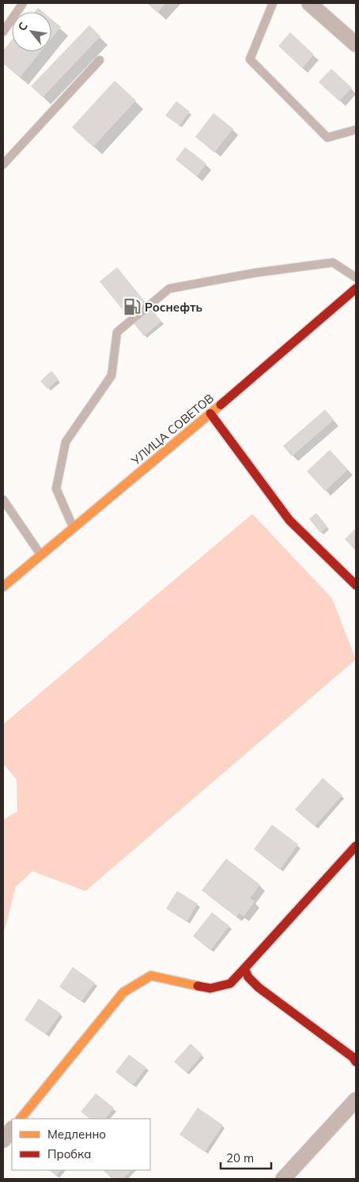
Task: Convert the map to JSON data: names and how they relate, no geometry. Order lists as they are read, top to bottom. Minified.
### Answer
{"streets":{"street":["УЛИЦА СОВЕТОВ"]},"places":{"fuel station":["Роснефть"]},"legend":["Медленно","Пробка"],"scale_bar":"20 m","north":"top left"}
